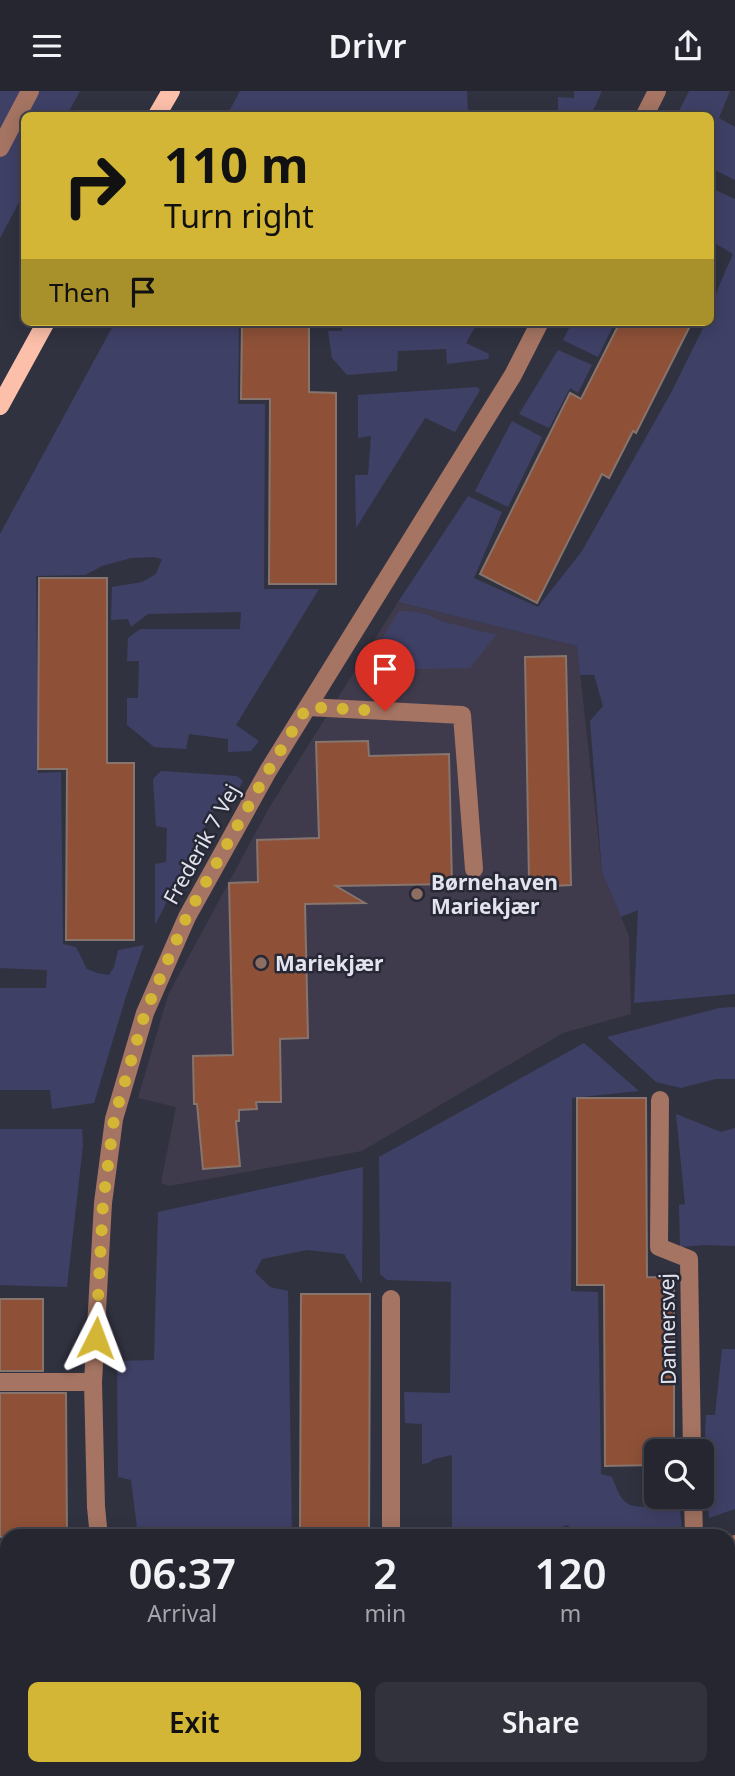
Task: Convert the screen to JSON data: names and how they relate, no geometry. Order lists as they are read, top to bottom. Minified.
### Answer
{"streets":{"street":["Frederik 7 Vej","Dannersvej"]},"places":["Børnehaven Mariekjær","Mariekjær"],"page":{"header":"Drivr","turn":["110 m","Turn right"],"then":"Then","eta":["06:37","Arrival","2","min","120","m"],"buttons":["Exit","Share"]}}
